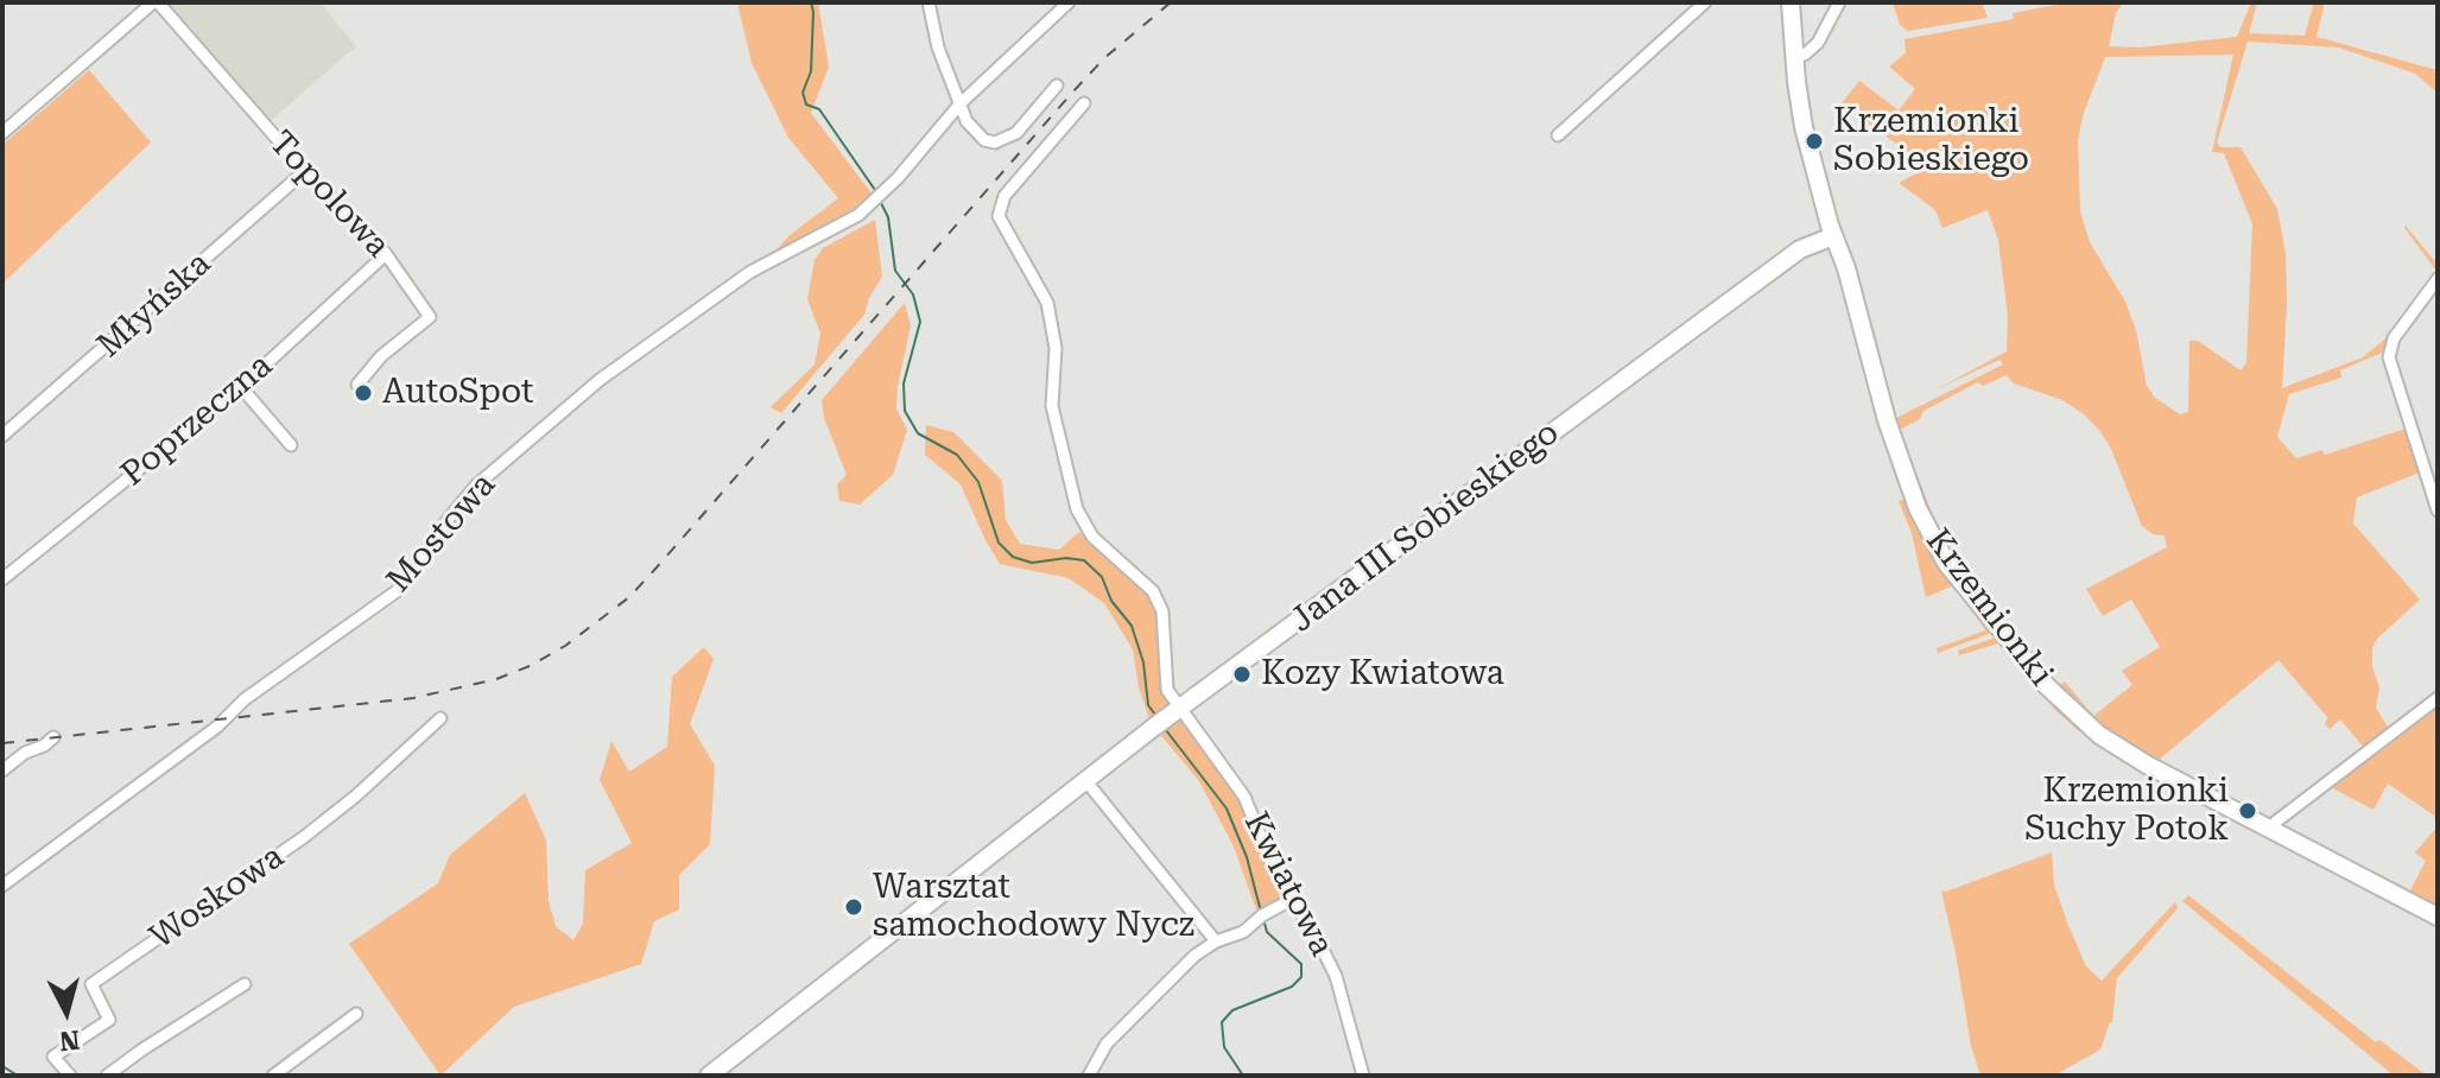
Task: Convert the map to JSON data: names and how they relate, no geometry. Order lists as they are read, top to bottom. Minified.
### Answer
{"streets":{"street":["Topolowa","Młyńska","Poprzeczna","Jana III Sobieskiego","Mostowa","Krzemionki","Kwiatowa","Woskowa"]},"crossings":[["Topolowa","Młyńska"],["Topolowa","Poprzeczna"],["Jana III Sobieskiego","Krzemionki"],["Jana III Sobieskiego","Kwiatowa"]],"places":["Krzemionki Sobieskiego","AutoSpot","Kozy Kwiatowa","Krzemionki Suchy Potok","Warsztat samochodowy Nycz"],"north":"bottom"}
